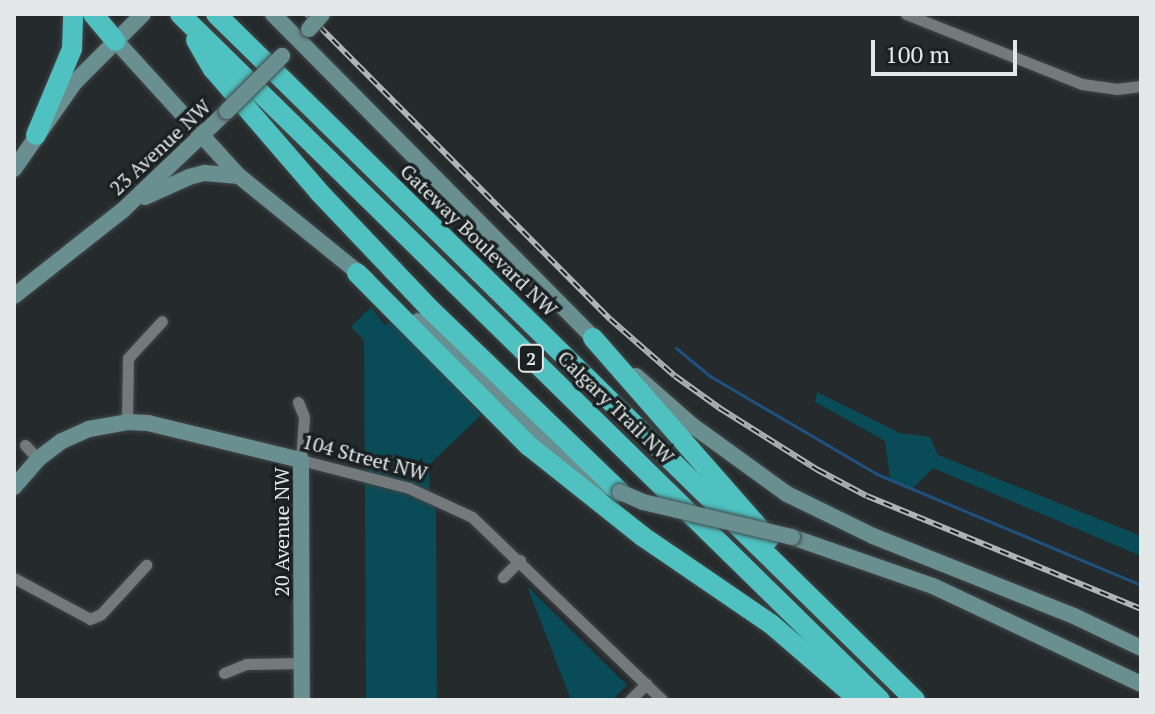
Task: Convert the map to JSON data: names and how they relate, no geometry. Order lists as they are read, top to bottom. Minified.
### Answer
{"streets":{"highway":["Gateway Boulevard NW","2","Calgary Trail NW"],"street":["23 Avenue NW","104 Street NW","20 Avenue NW"]},"crossings":[["104 Street NW","20 Avenue NW"]],"scale_bar":"100 m"}
